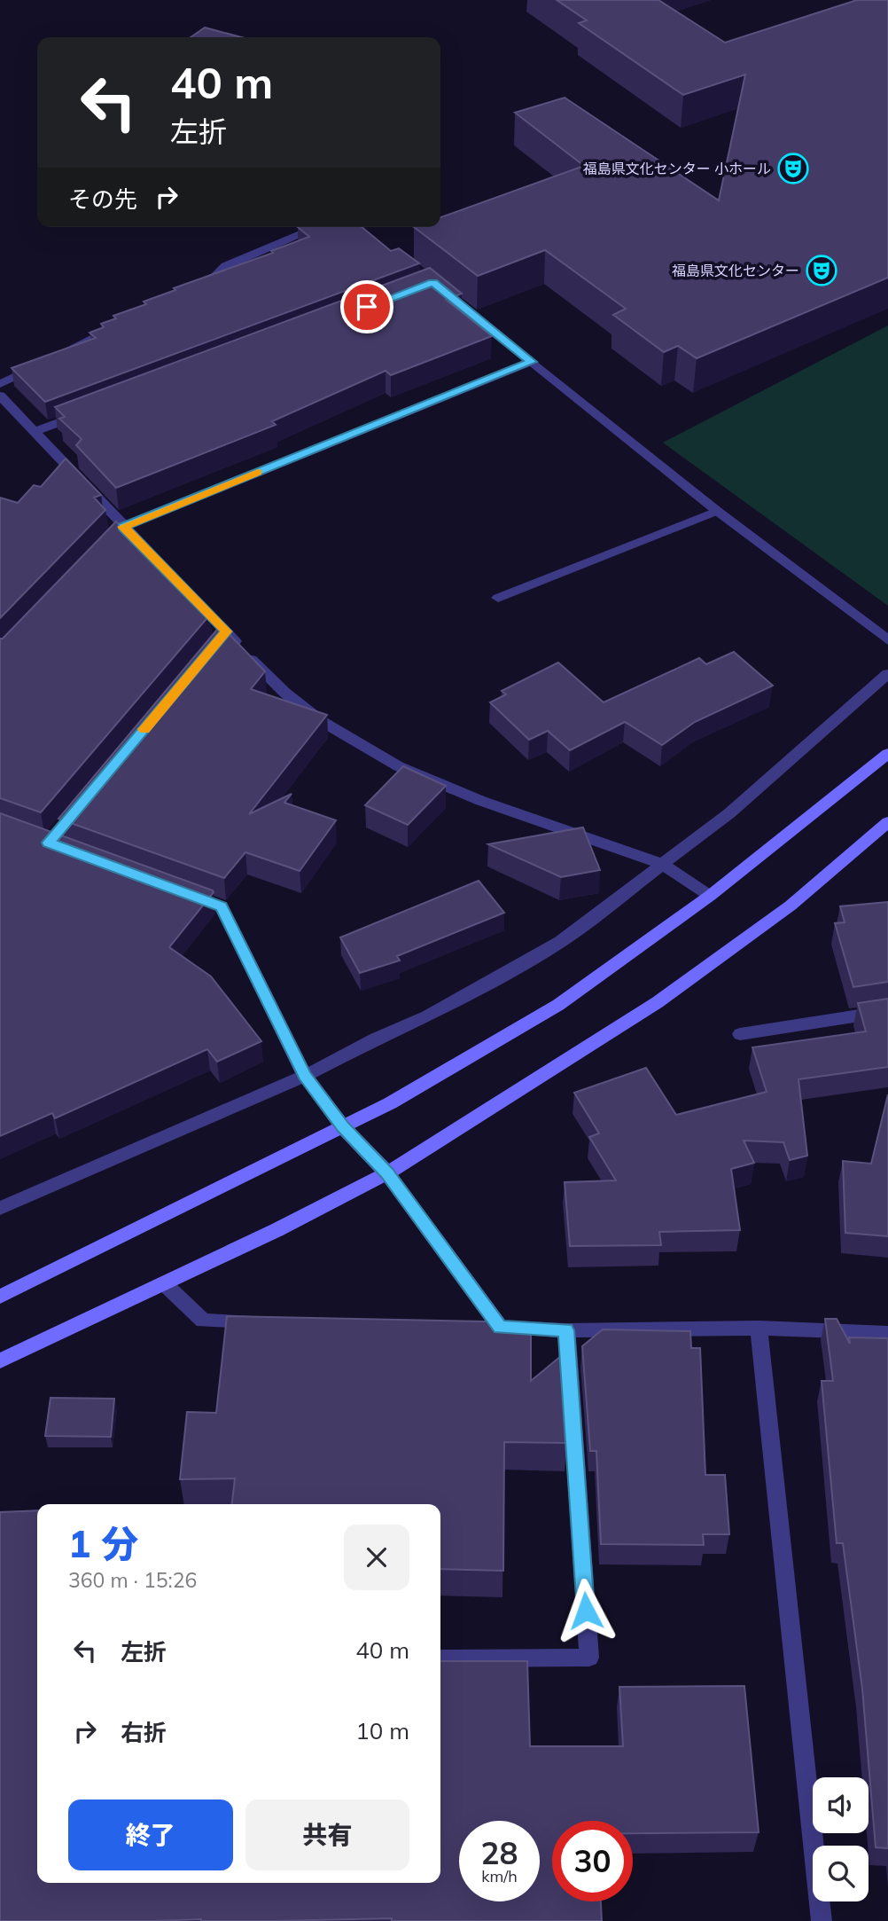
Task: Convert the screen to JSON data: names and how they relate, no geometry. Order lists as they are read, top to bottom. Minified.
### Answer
{"places":{"theatre":["福島県文化センター 小ホール","福島県文化センター"]},"page":{"turn":["40 m","左折"],"then":"その先","heading":["1 分","360 m · 15:26"],"list":[{"name":"左折","value":"40 m"},{"name":"右折","value":"10 m"}],"buttons":["終了","共有"],"speed":"28 km/h","limit":"30"}}
